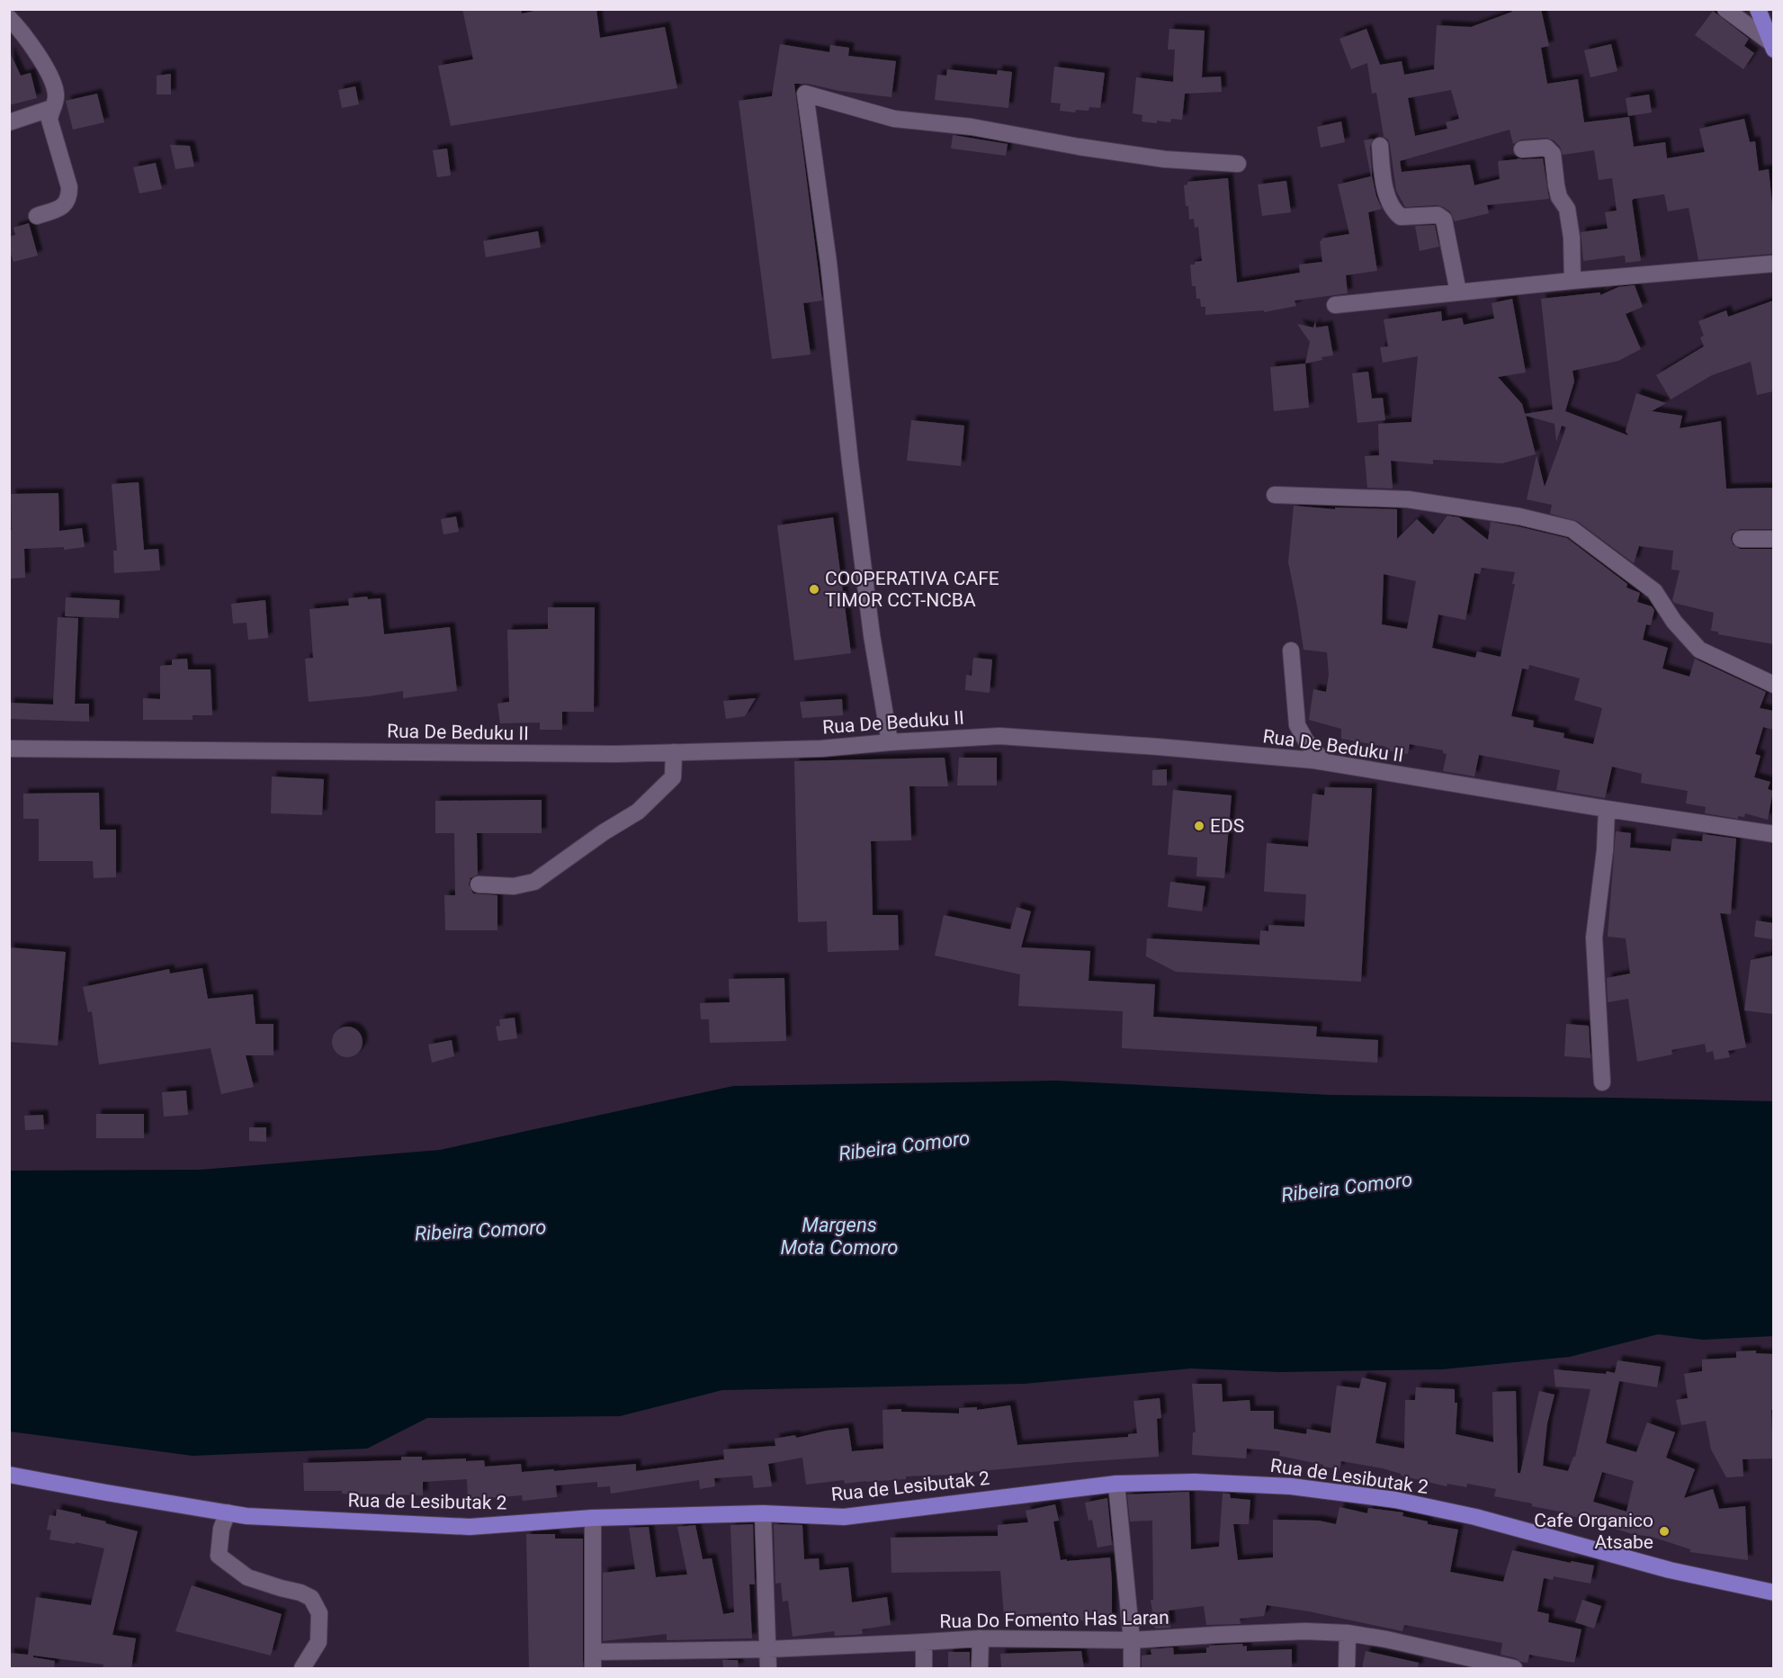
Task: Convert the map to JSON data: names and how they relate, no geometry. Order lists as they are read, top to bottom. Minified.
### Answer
{"streets":{"main road":["Rua de Lesibutak 2"],"street":["Rua De Beduku II","Rua Do Fomento Has Laran"]},"water":["Ribeira Comoro","Margens Mota Comoro"],"places":["COOPERATIVA CAFE TIMOR CCT-NCBA","EDS","Cafe Organico Atsabe"]}
